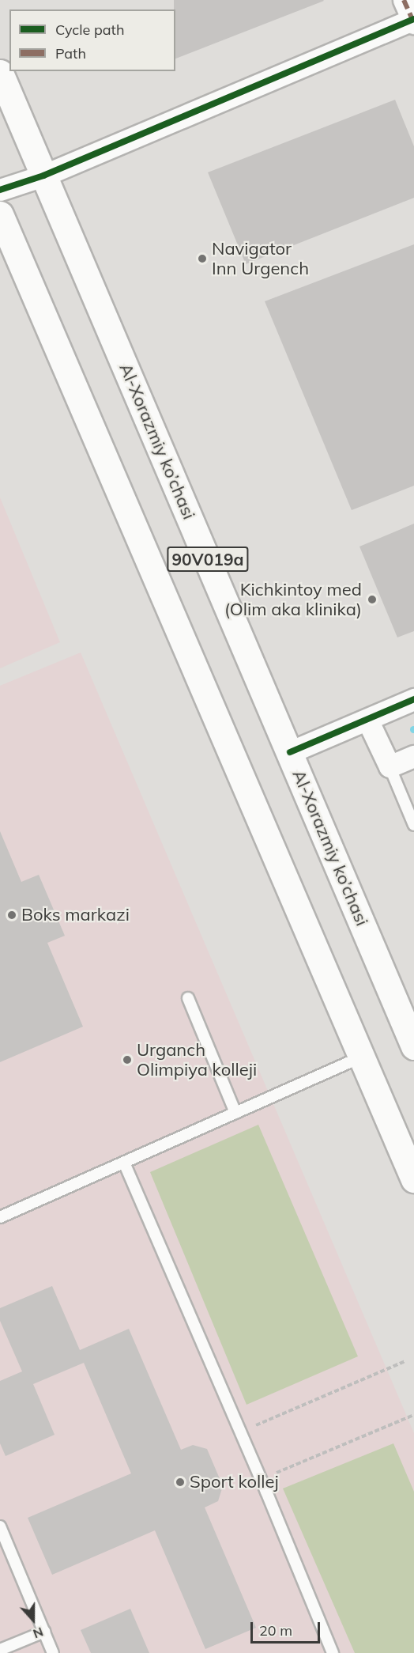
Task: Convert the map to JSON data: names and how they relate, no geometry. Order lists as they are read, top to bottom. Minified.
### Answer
{"streets":{"main road":["Al-Xorazmiy ko’chasi","90V019a"]},"places":["Navigator Inn Urgench","Kichkintoy med (Olim aka klinika)","Boks markazi","Urganch Olimpiya kolleji","Sport kollej"],"legend":["Cycle path","Path"],"scale_bar":"20 m","north":"bottom"}
